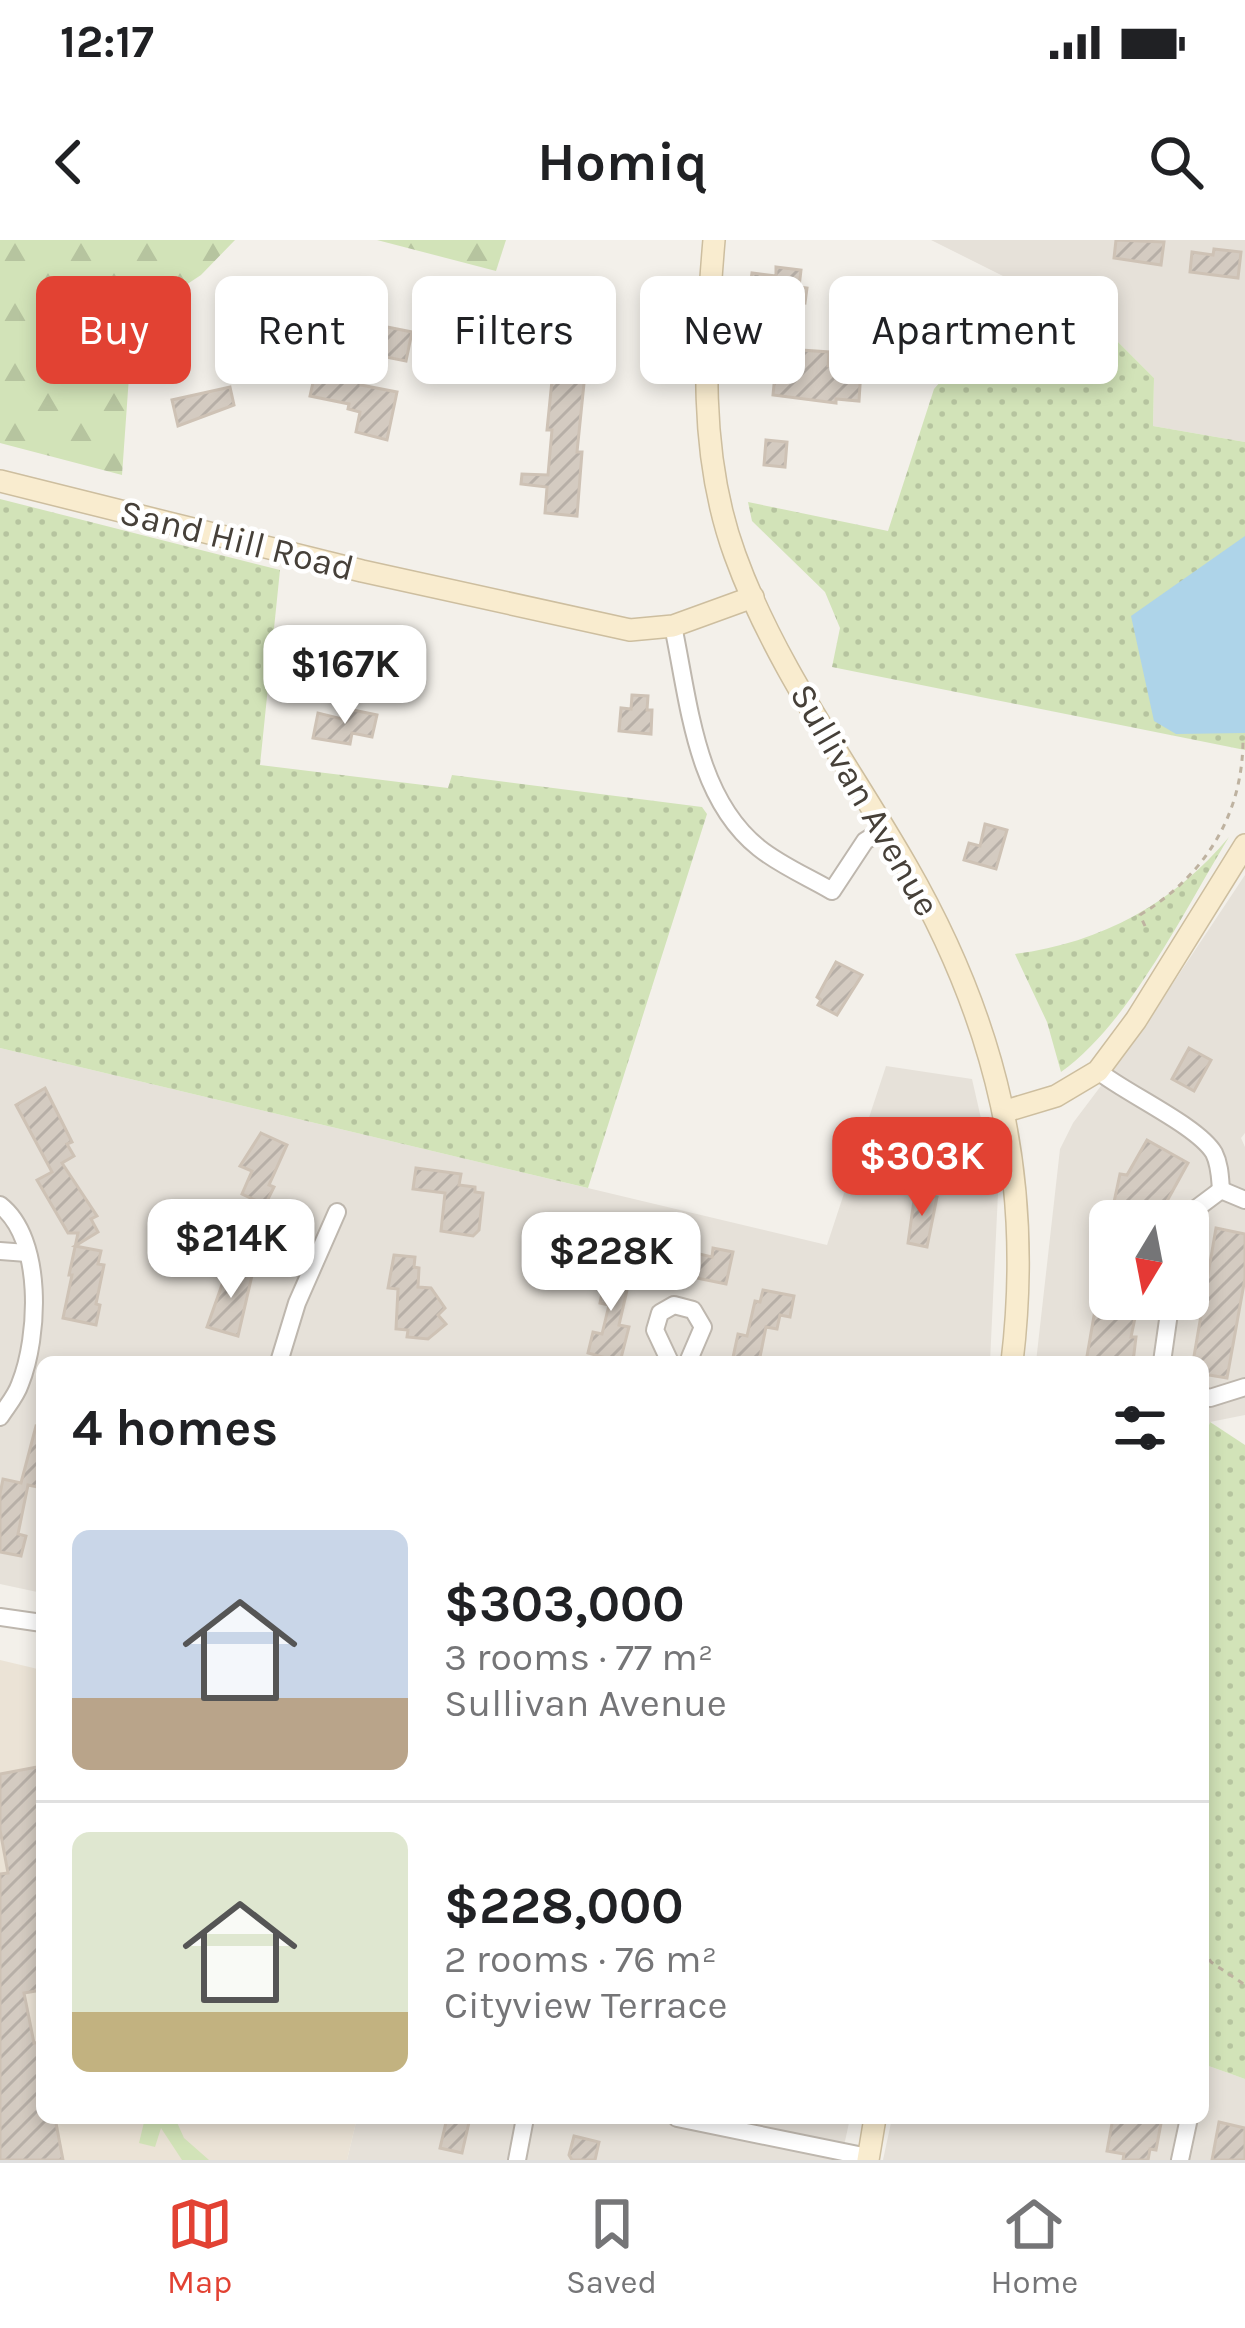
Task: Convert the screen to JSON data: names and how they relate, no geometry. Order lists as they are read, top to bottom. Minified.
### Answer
{"streets":{"main road":["Sand Hill Road","Sullivan Avenue"]},"crossings":[["Sand Hill Road","Sullivan Avenue"]],"north":"bottom","page":{"status":"12:17","header":"Homiq","chip":["Buy","Rent","Filters","New","Apartment"],"price":["$167K","$303K","$214K","$228K"],"heading":"4 homes","list":[{"name":"$303,000","note":"3 rooms · 77 m² · Sullivan Avenue"},{"name":"$228,000","note":"2 rooms · 76 m² · Cityview Terrace"}],"tabs":["Map","Saved","Home"]}}
